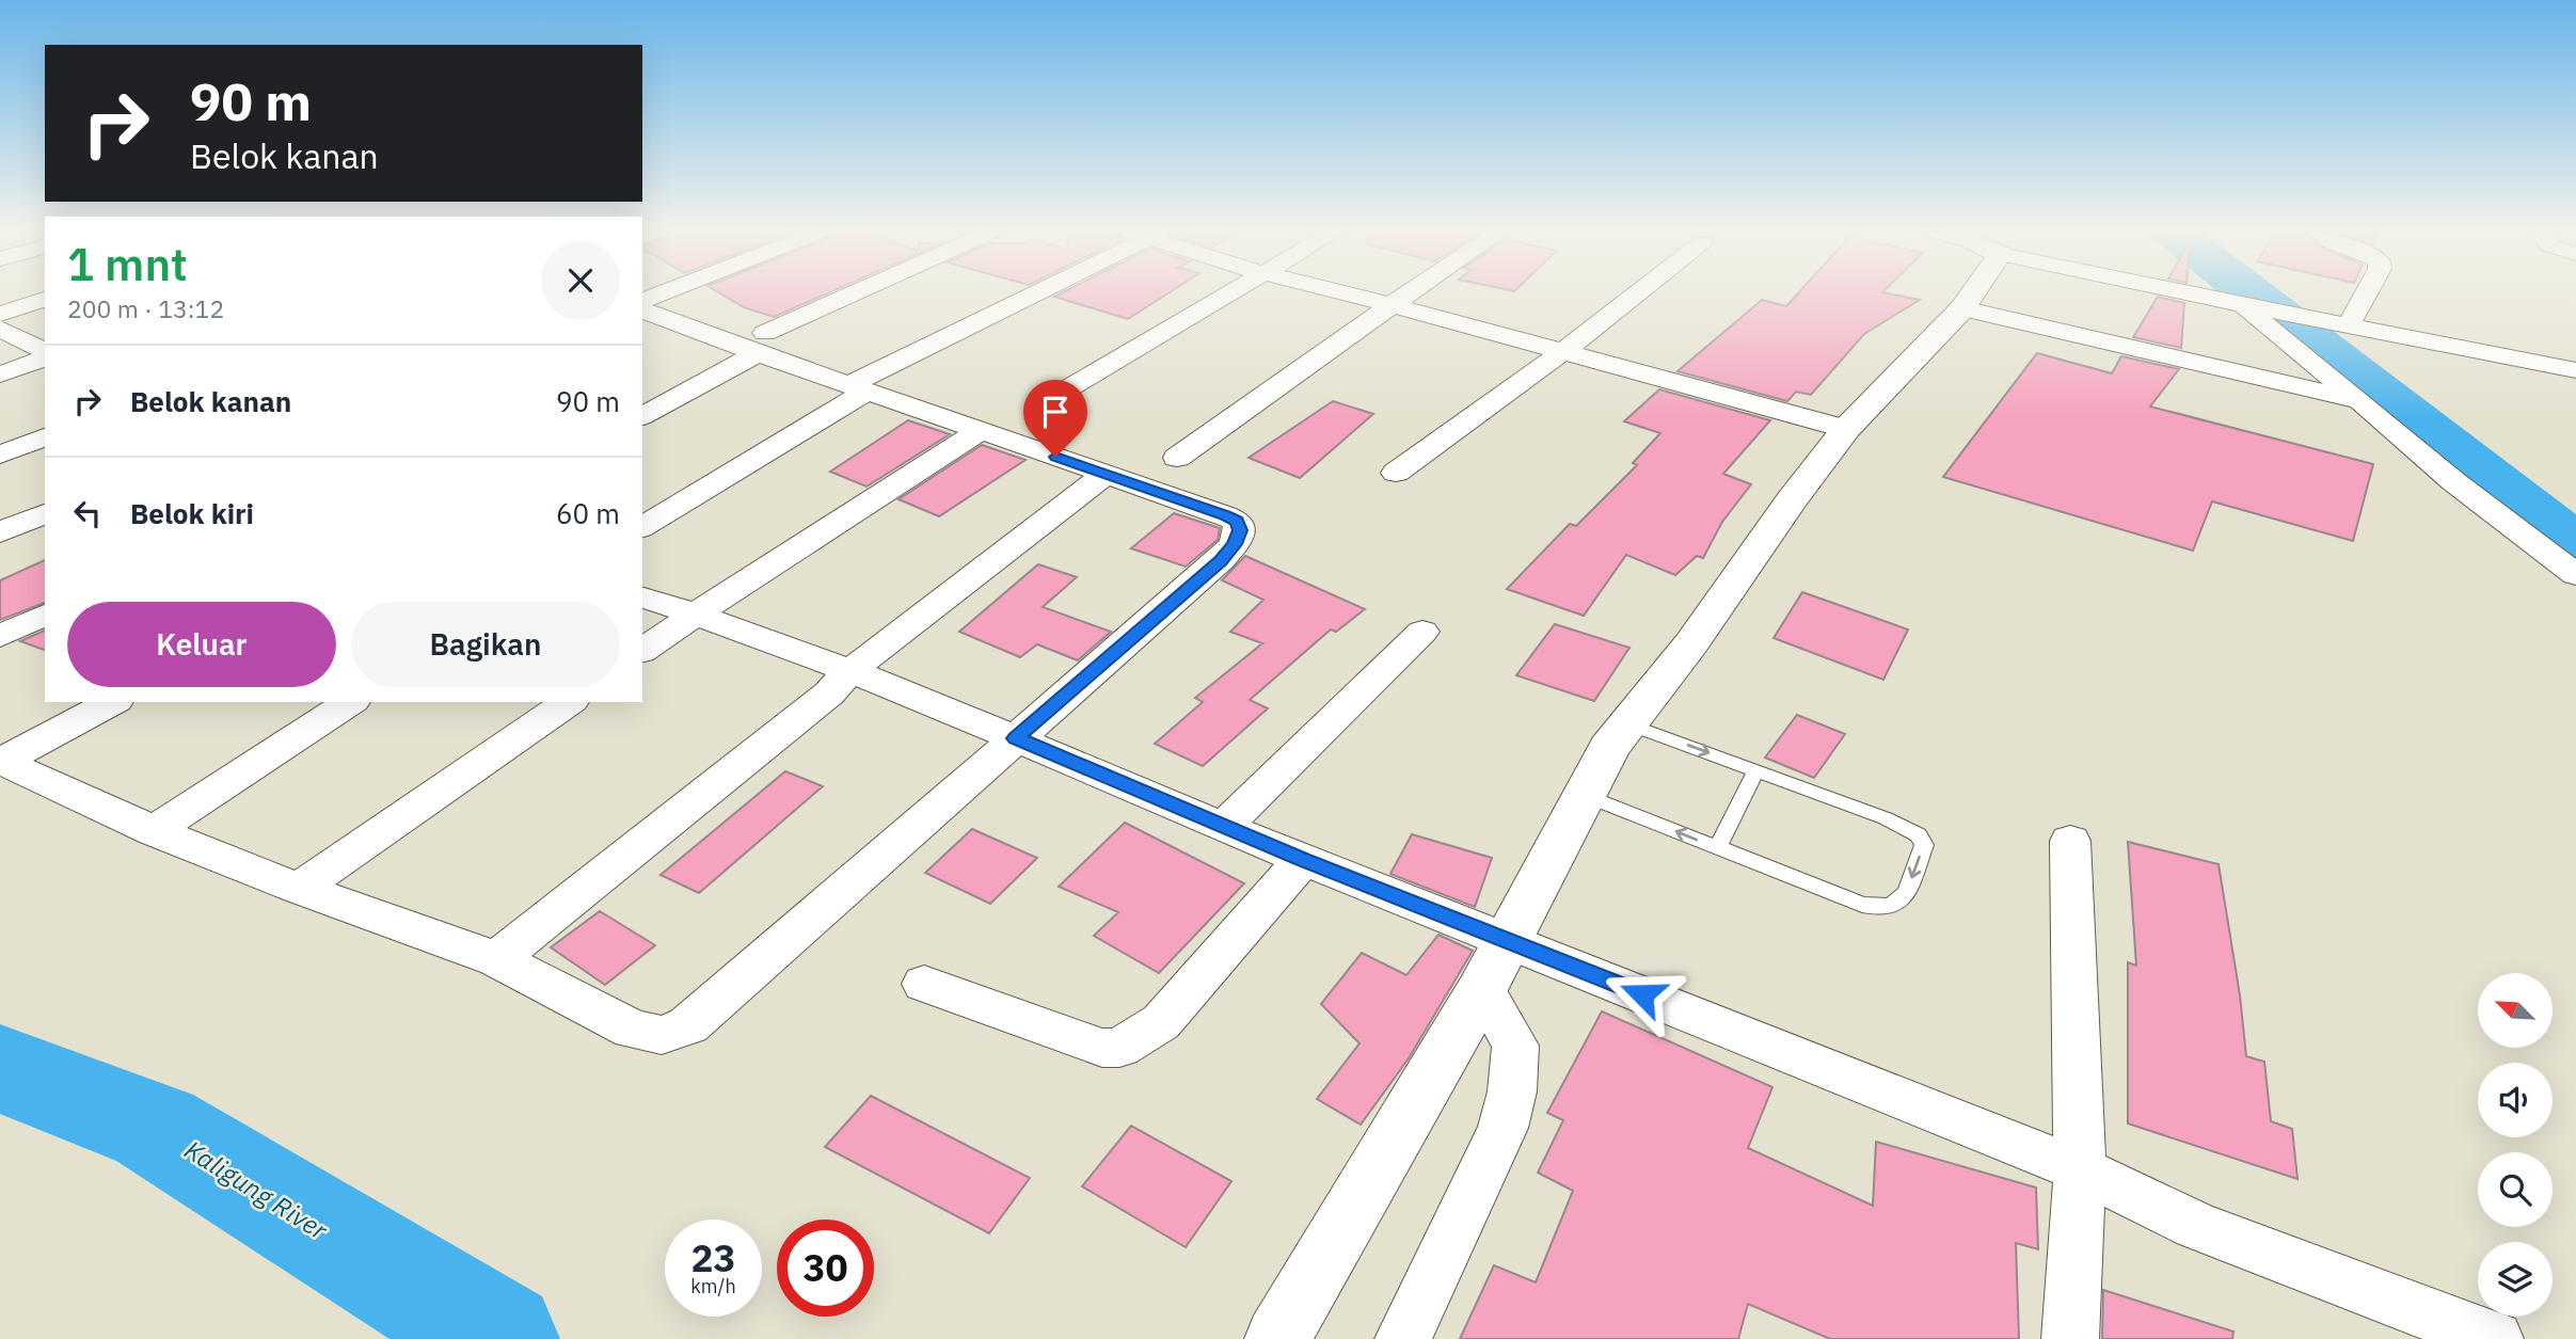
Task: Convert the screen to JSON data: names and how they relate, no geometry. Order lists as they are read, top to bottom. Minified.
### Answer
{"water":["Kaligung River"],"north":"top left","page":{"turn":["90 m","Belok kanan"],"heading":["1 mnt","200 m · 13:12"],"list":[{"name":"Belok kanan","value":"90 m"},{"name":"Belok kiri","value":"60 m"}],"buttons":["Keluar","Bagikan"],"speed":"23 km/h","limit":"30"}}
